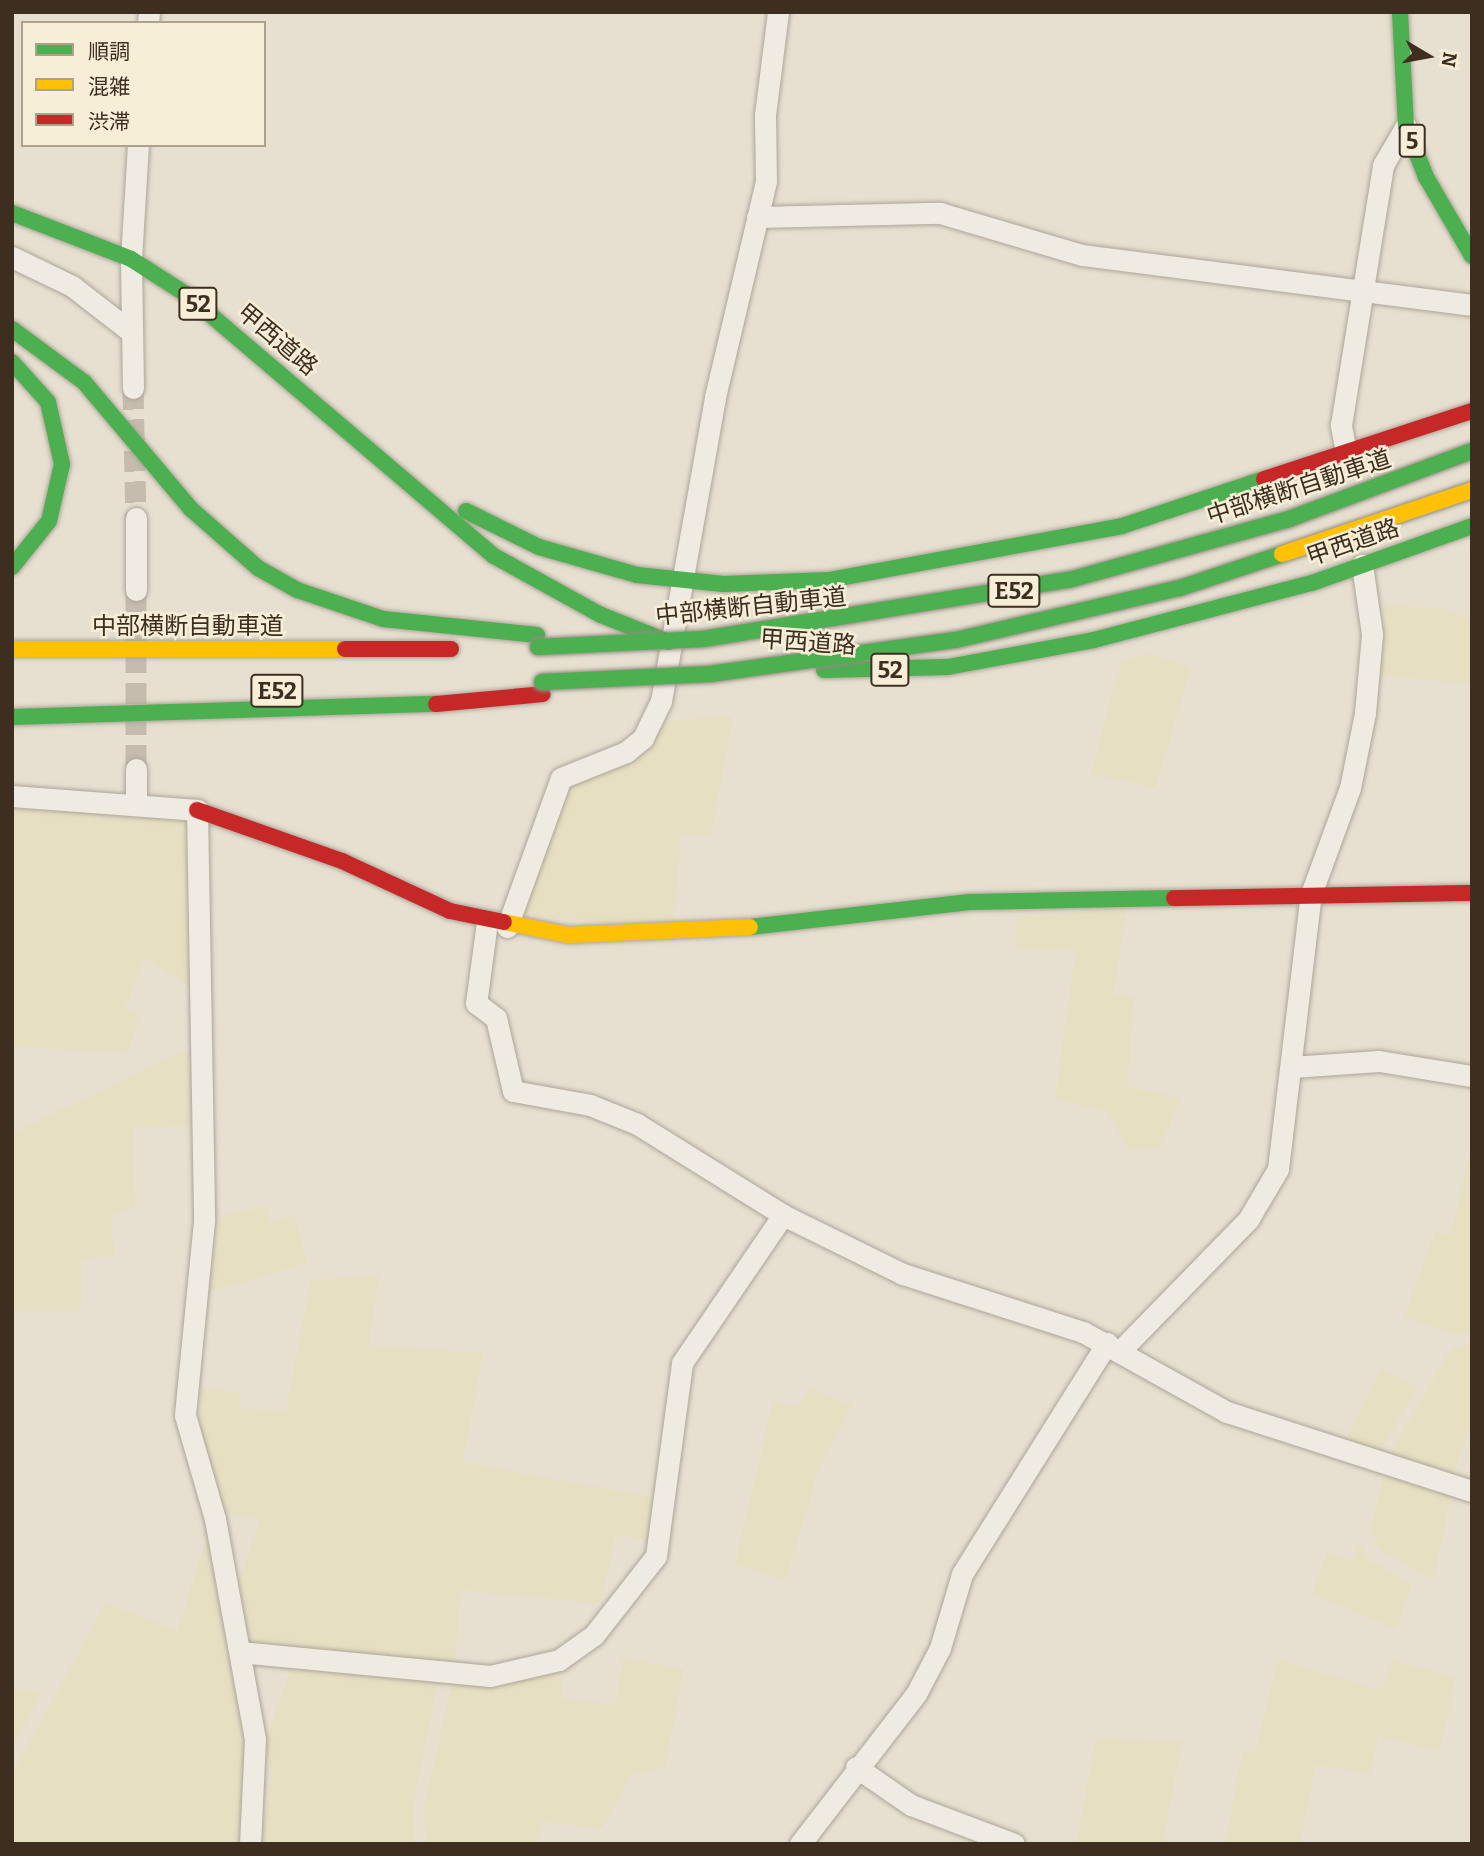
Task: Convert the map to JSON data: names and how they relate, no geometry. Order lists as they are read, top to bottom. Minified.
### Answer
{"streets":{"main road":["5","52","甲西道路","中部横断自動車道","E52"]},"legend":["順調","混雑","渋滞"],"north":"right"}
